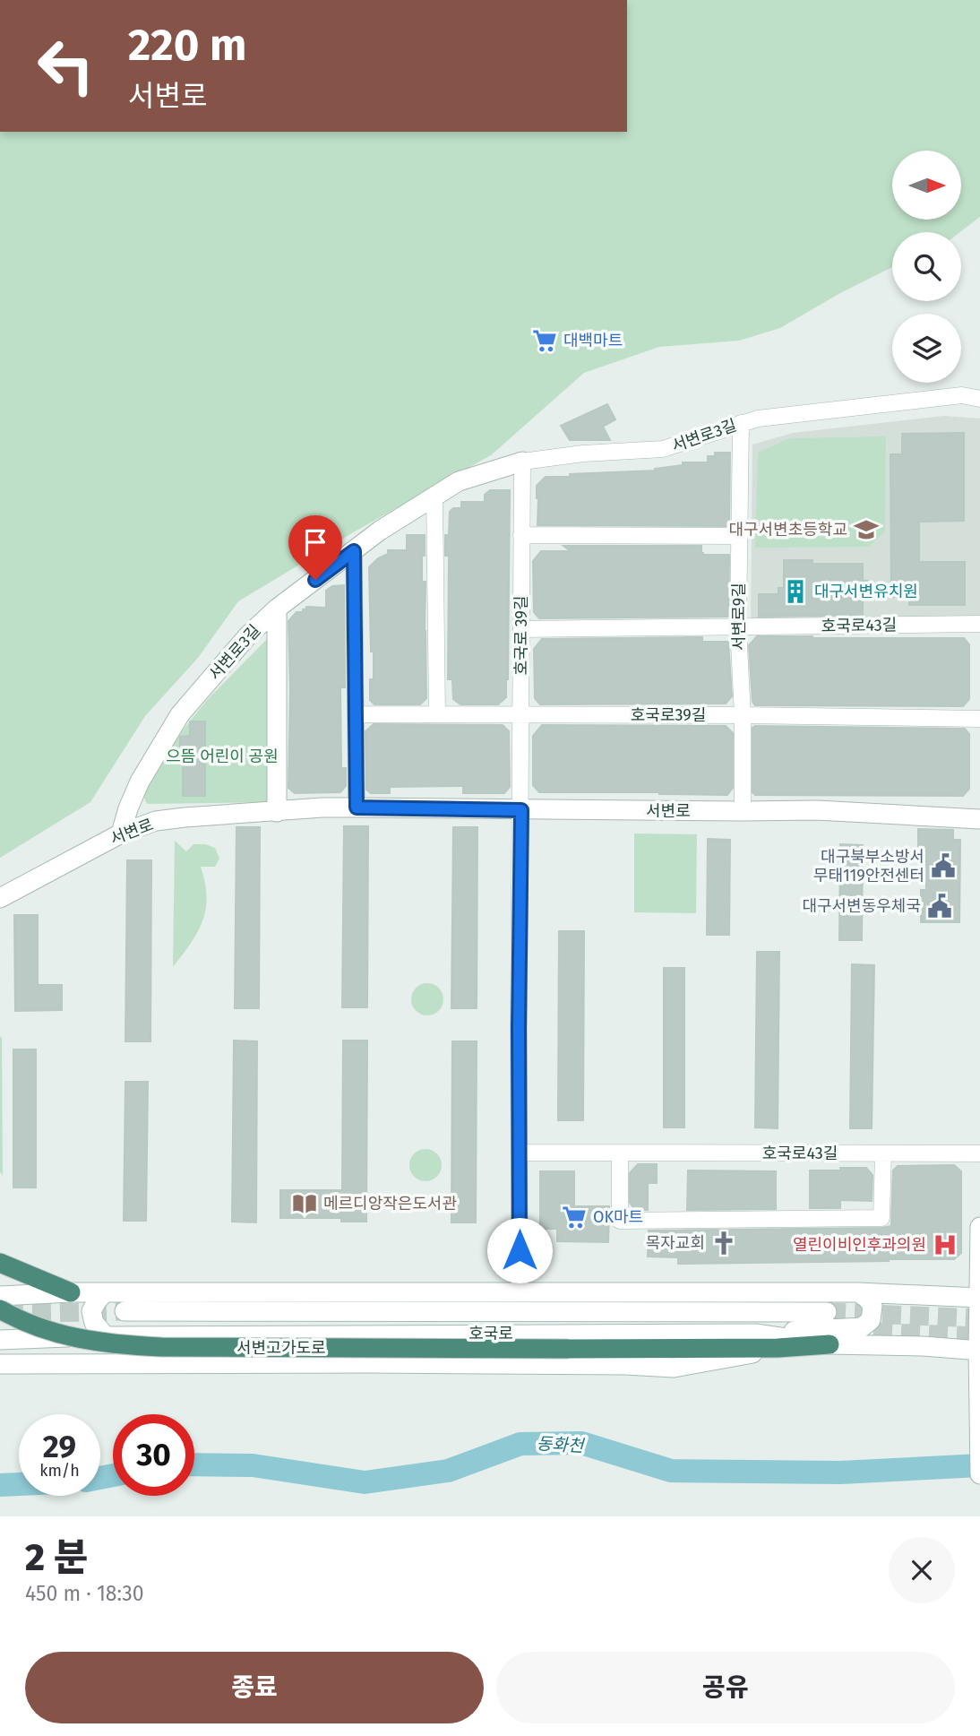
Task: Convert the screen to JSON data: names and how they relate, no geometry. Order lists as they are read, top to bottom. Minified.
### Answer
{"streets":{"highway":["서변고가도로"],"main road":["서변로3길","서변로","호국로"],"street":["서변로9길","호국로43길","호국로 39길","호국로39길"]},"crossings":[["서변로3길","서변로9길"],["서변로3길","호국로 39길"],["서변로3길","서변로"],["서변로9길","호국로43길"],["서변로9길","호국로39길"],["서변로9길","서변로"],["호국로 39길","호국로39길"],["호국로 39길","서변로"],["호국로","서변고가도로"]],"water":["동화천"],"parks":["으뜸 어린이 공원"],"places":{"supermarket":["대백마트","OK마트"],"school or university":["대구서변초등학교"],"building":["대구서변유치원"],"public building":["대구북부소방서 무태119안전센터","대구서변동우체국"],"library":["메르디앙작은도서관"],"church":["목자교회"],"hospital":["열린이비인후과의원"]},"north":"right","page":{"turn":["220 m","서변로"],"speed":"29 km/h","limit":"30","heading":["2 분","450 m · 18:30"],"buttons":["종료","공유"]}}
